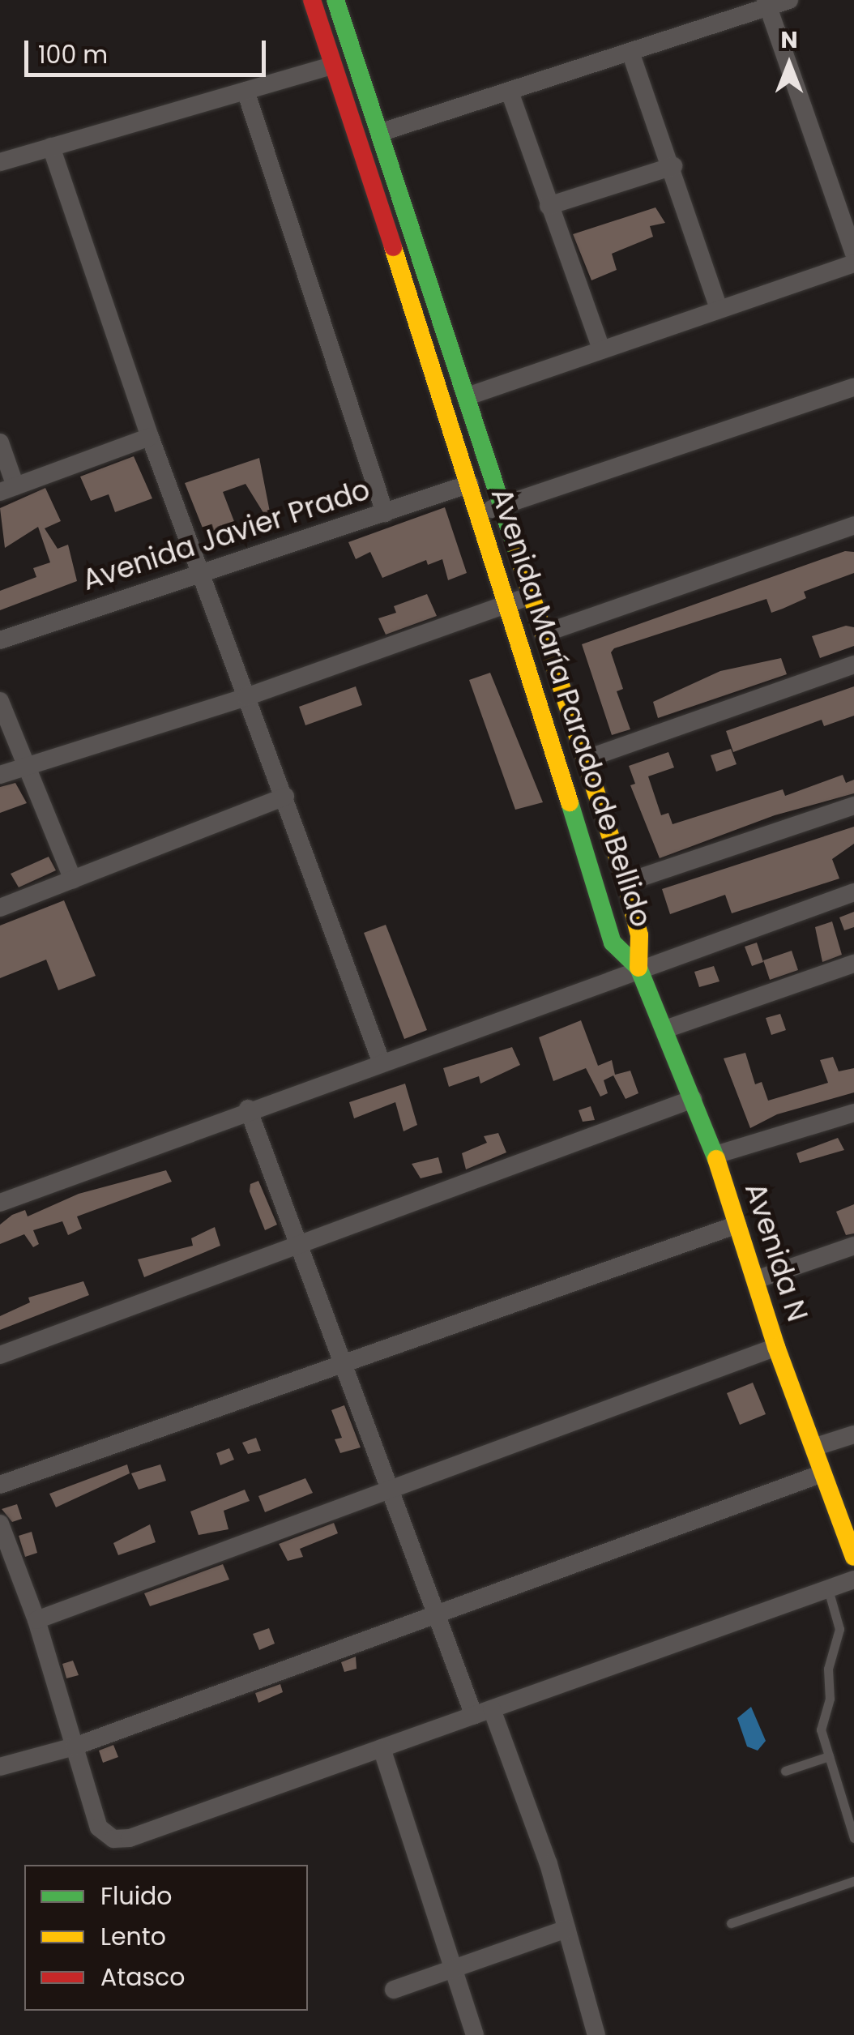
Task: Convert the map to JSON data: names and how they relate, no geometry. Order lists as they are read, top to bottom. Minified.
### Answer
{"streets":{"street":["Avenida Javier Prado","Avenida María Parado de Bellido","Avenida N"]},"crossings":[["Avenida Javier Prado","Avenida María Parado de Bellido"],["Avenida María Parado de Bellido","Avenida N"]],"legend":["Fluido","Lento","Atasco"],"scale_bar":"100 m","north":"top"}
